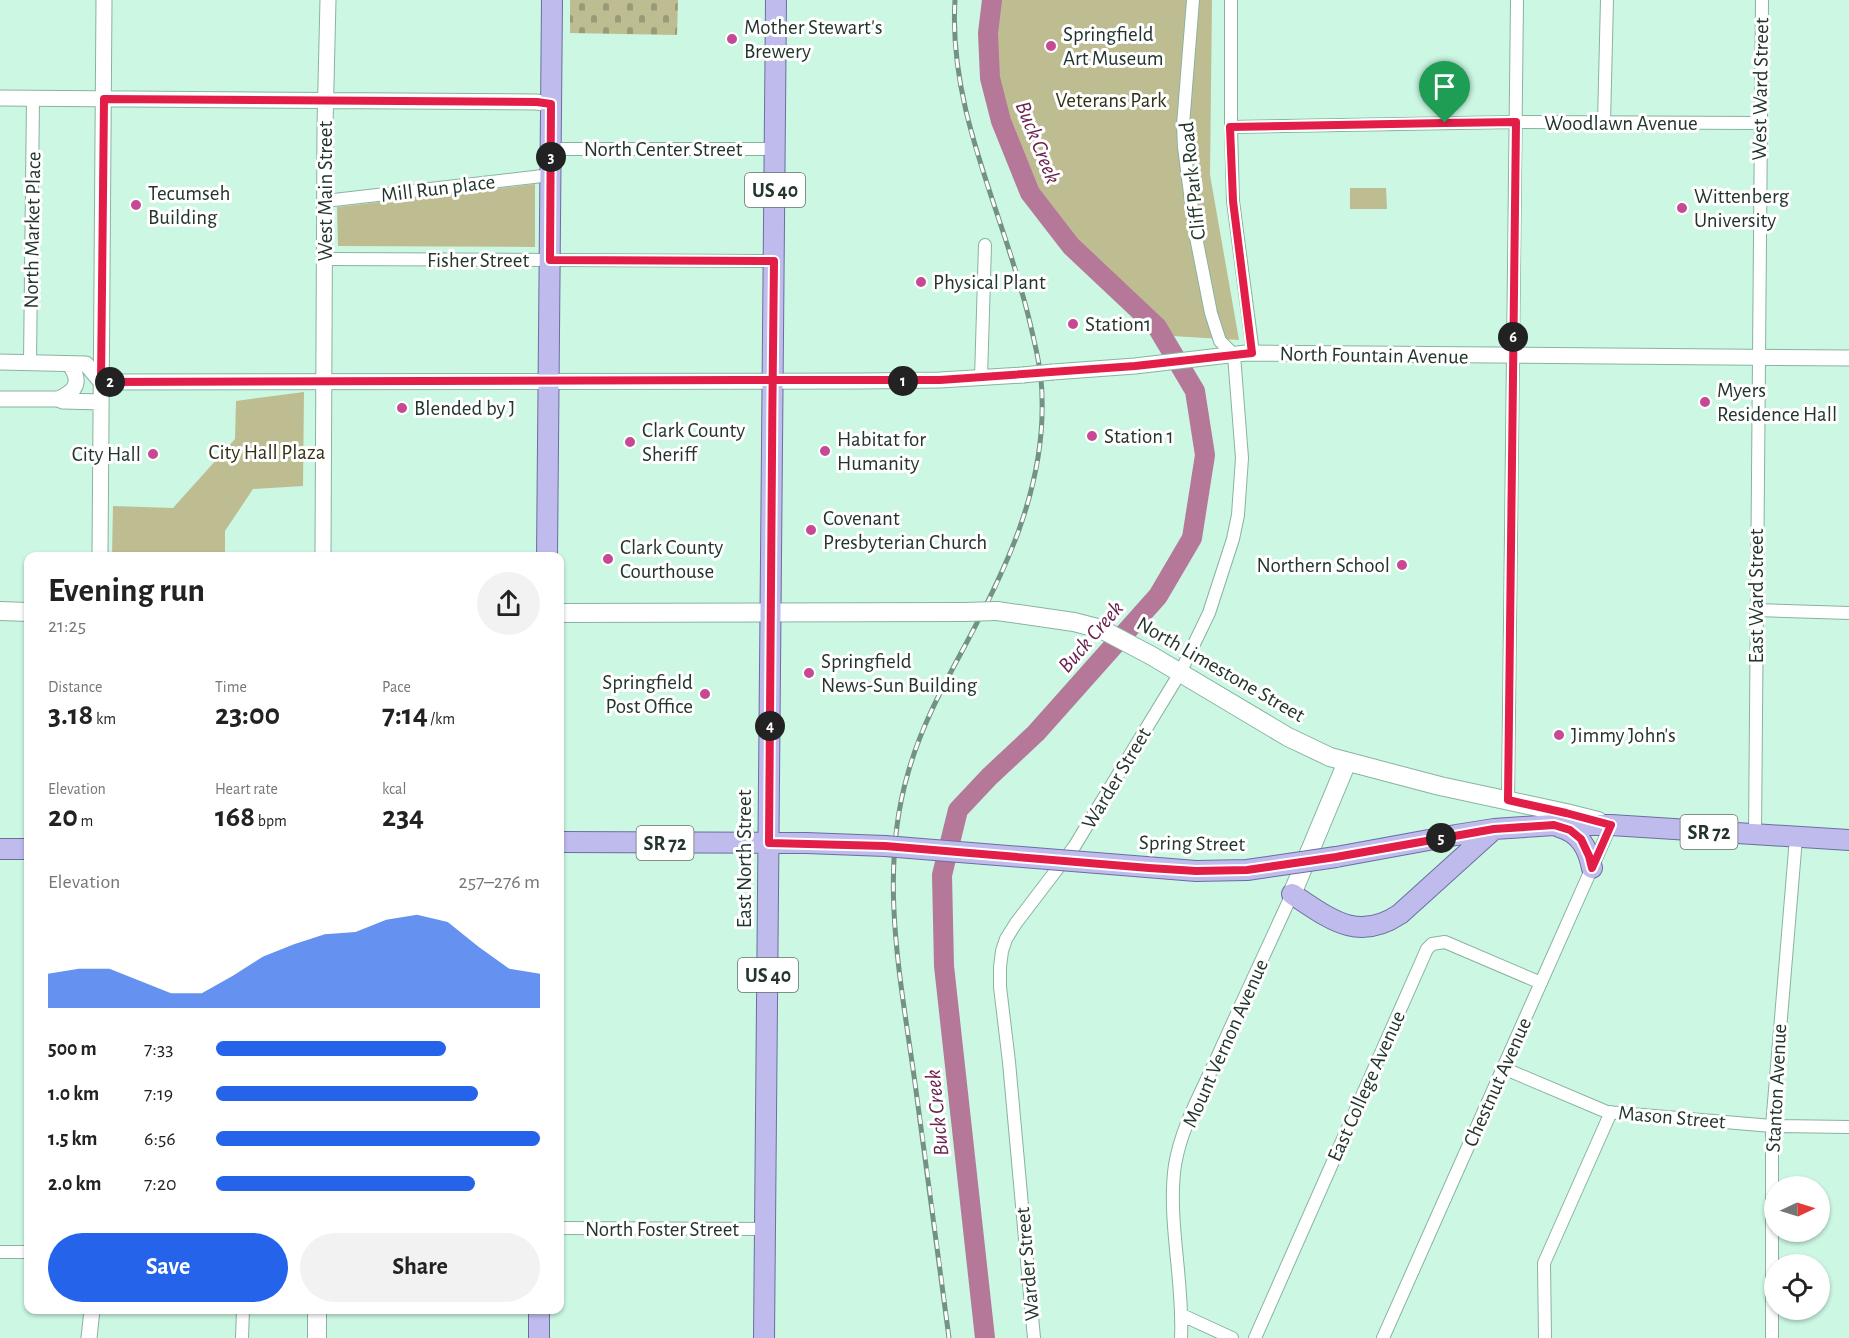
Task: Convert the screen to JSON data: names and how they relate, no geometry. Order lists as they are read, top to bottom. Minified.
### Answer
{"streets":{"main road":["US 40","North Limestone Street","SR 72","Spring Street","East North Street","Mount Vernon Avenue"],"street":["West Ward Street","Woodlawn Avenue","North Center Street","Cliff Park Road","Mill Run place","West Main Street","North Market Place","Fisher Street","North Fountain Avenue","East Ward Street","Warder Street","Chestnut Avenue","East College Avenue","Stanton Avenue","Mason Street","North Foster Street"]},"crossings":[["West Ward Street","Woodlawn Avenue"],["West Ward Street","North Fountain Avenue"],["West Ward Street","East Ward Street"],["North Center Street","US 40"],["Cliff Park Road","North Fountain Avenue"],["Cliff Park Road","Warder Street"],["Mill Run place","West Main Street"],["US 40","Fisher Street"],["US 40","North Fountain Avenue"],["US 40","East North Street"],["West Main Street","Fisher Street"],["West Main Street","North Fountain Avenue"],["North Fountain Avenue","East Ward Street"],["North Fountain Avenue","Warder Street"],["North Fountain Avenue","East North Street"],["East Ward Street","North Limestone Street"],["North Limestone Street","Warder Street"],["North Limestone Street","Spring Street"],["North Limestone Street","East North Street"],["North Limestone Street","Mount Vernon Avenue"],["North Limestone Street","Chestnut Avenue"],["North Limestone Street","Stanton Avenue"],["SR 72","Spring Street"],["SR 72","East North Street"],["Spring Street","East North Street"],["Spring Street","Chestnut Avenue"],["East North Street","North Foster Street"],["Chestnut Avenue","East College Avenue"],["Chestnut Avenue","Mason Street"],["Stanton Avenue","Mason Street"]],"water":["Buck Creek"],"parks":["Veterans Park","City Hall Plaza"],"places":["Mother Stewart's Brewery","Springfield Art Museum","Tecumseh Building","Wittenberg University","Physical Plant","Station1","Myers Residence Hall","Blended by J","Station 1","Clark County Sheriff","Habitat for Humanity","City Hall","Covenant Presbyterian Church","Clark County Courthouse","Northern School","Springfield News-Sun Building","Springfield Post Office","Jimmy John's"],"north":"right","page":{"pins":["3","6","1","2","4","5"],"heading":["Evening run","21:25"],"stats":[["Distance","3.18 km"],["Time","23:00"],["Pace","7:14 /km"],["Elevation","20 m"],["Heart rate","168 bpm"],["kcal","234"]],"chart":["Elevation","257–276 m"],"list":[{"name":"500 m","note":"7:33"},{"name":"1.0 km","note":"7:19"},{"name":"1.5 km","note":"6:56"},{"name":"2.0 km","note":"7:20"}],"buttons":["Save","Share"]}}
